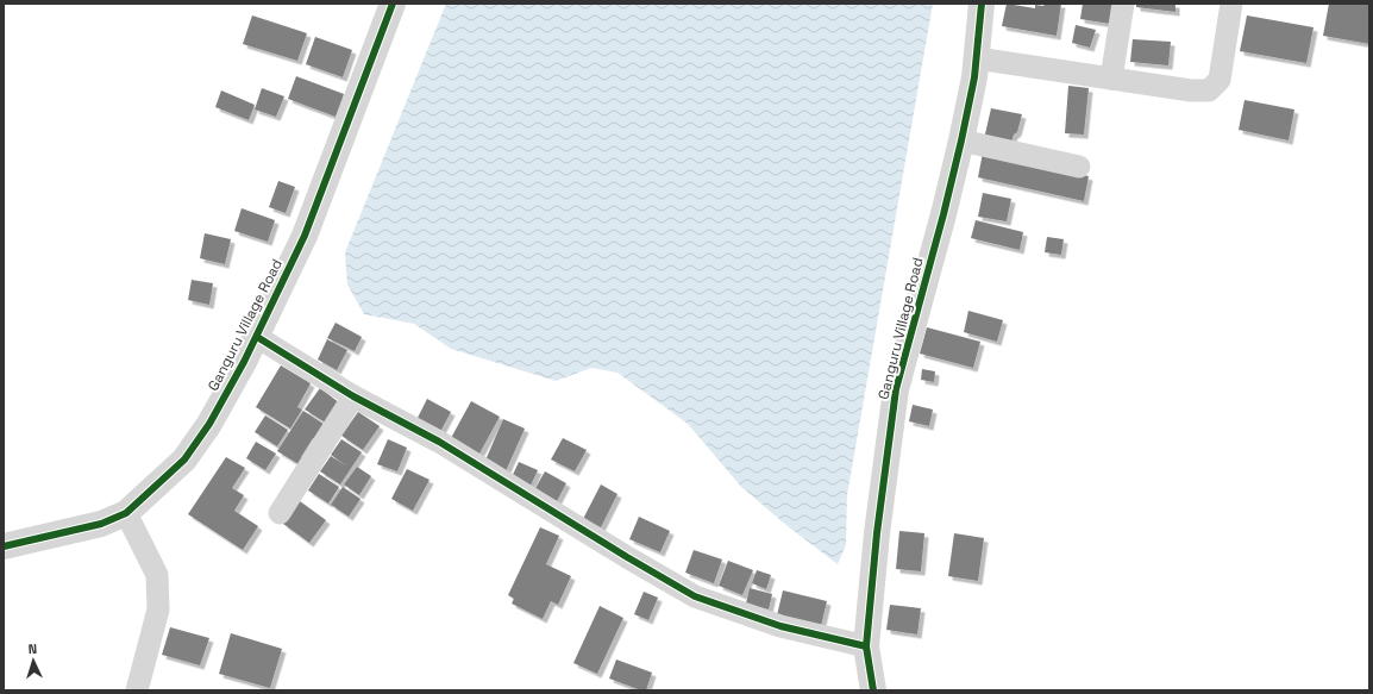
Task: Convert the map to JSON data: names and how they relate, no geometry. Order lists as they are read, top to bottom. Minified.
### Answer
{"streets":{"street":["Ganguru Village Road"]},"north":"top"}
